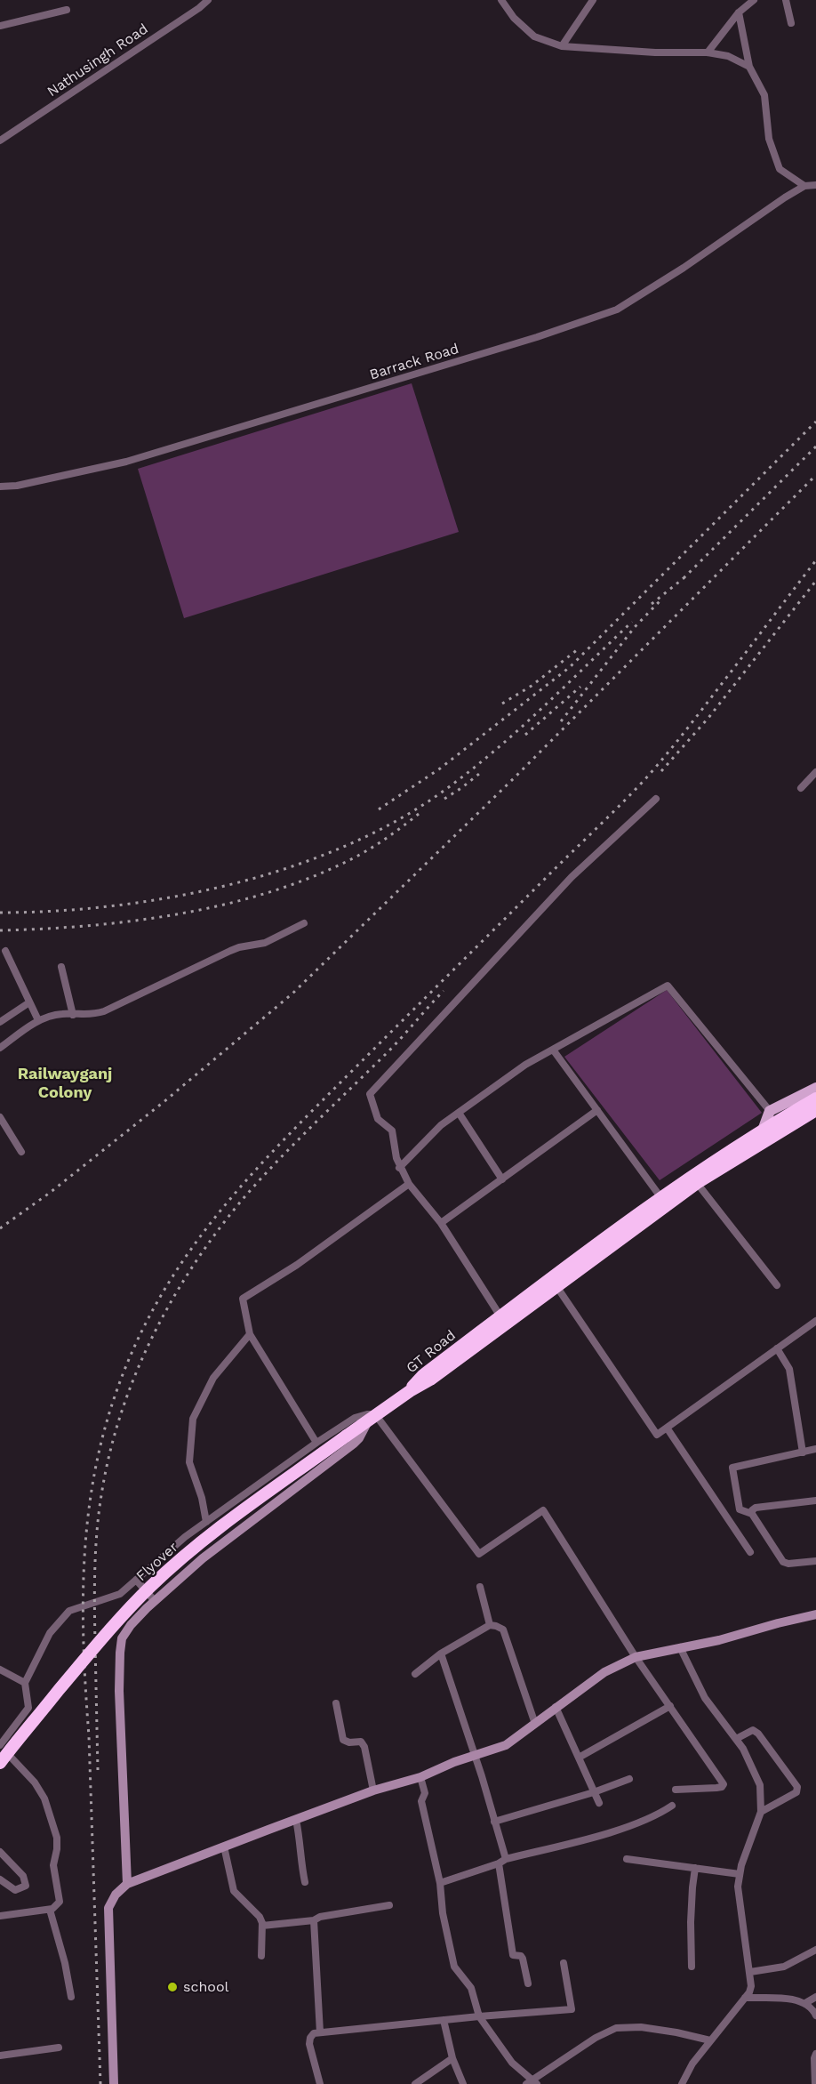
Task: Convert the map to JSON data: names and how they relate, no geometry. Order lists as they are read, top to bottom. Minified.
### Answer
{"streets":{"highway":["GT Road","Flyover"],"street":["Nathusingh Road","Barrack Road"]},"crossings":[["GT Road","Flyover"]],"districts":["Railwayganj Colony"],"places":["school"]}
